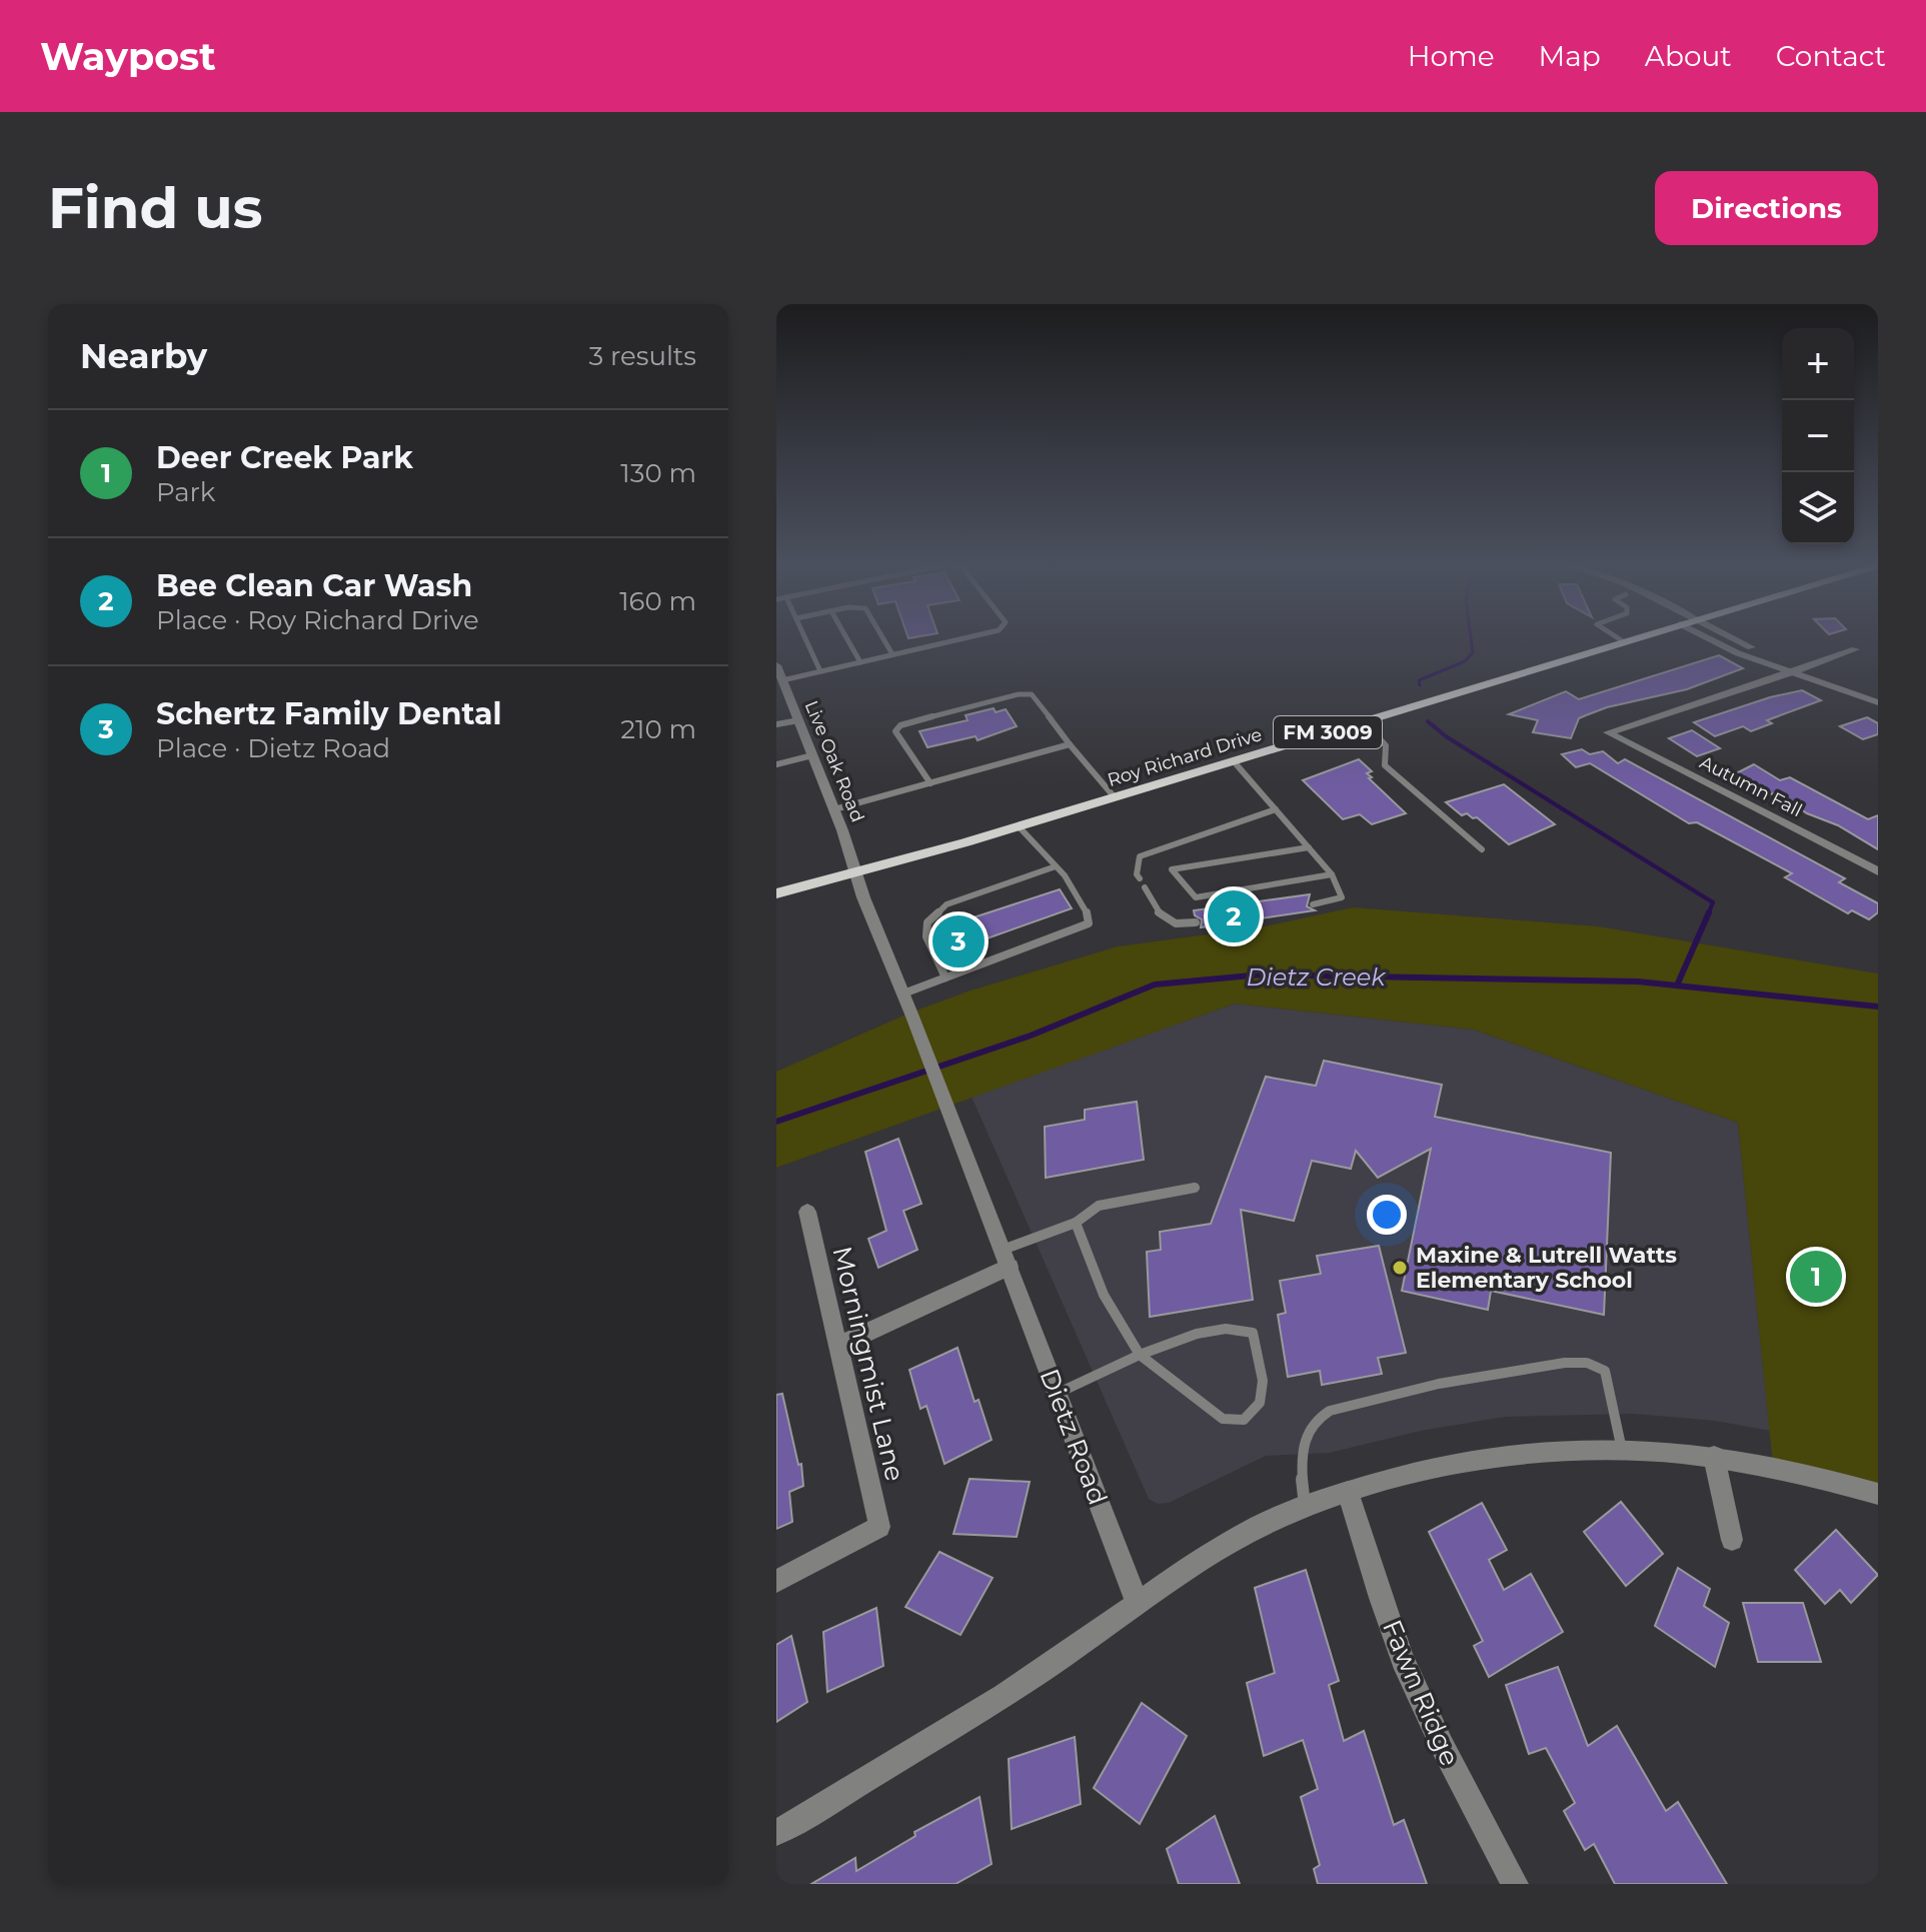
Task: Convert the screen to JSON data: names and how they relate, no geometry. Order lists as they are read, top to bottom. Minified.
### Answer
{"streets":{"main road":["FM 3009","Roy Richard Drive"],"street":["Live Oak Road","Autumn Fall","Morningmist Lane","Dietz Road","Fawn Ridge"]},"crossings":[["Roy Richard Drive","Live Oak Road"],["Roy Richard Drive","Dietz Road"],["Live Oak Road","Dietz Road"]],"water":["Dietz Creek"],"places":["Maxine & Lutrell Watts Elementary School"],"page":{"header":"Waypost","nav":["Home","Map","About","Contact"],"buttons":"Directions","title":"Find us","heading":["Nearby","3 results"],"map_buttons":["+","−"],"list":[{"mark":"1","name":"Deer Creek Park","note":"Park","value":"130 m"},{"mark":"2","name":"Bee Clean Car Wash","note":"Place · Roy Richard Drive","value":"160 m"},{"mark":"3","name":"Schertz Family Dental","note":"Place · Dietz Road","value":"210 m"}],"pins":["2","3","1"]}}
